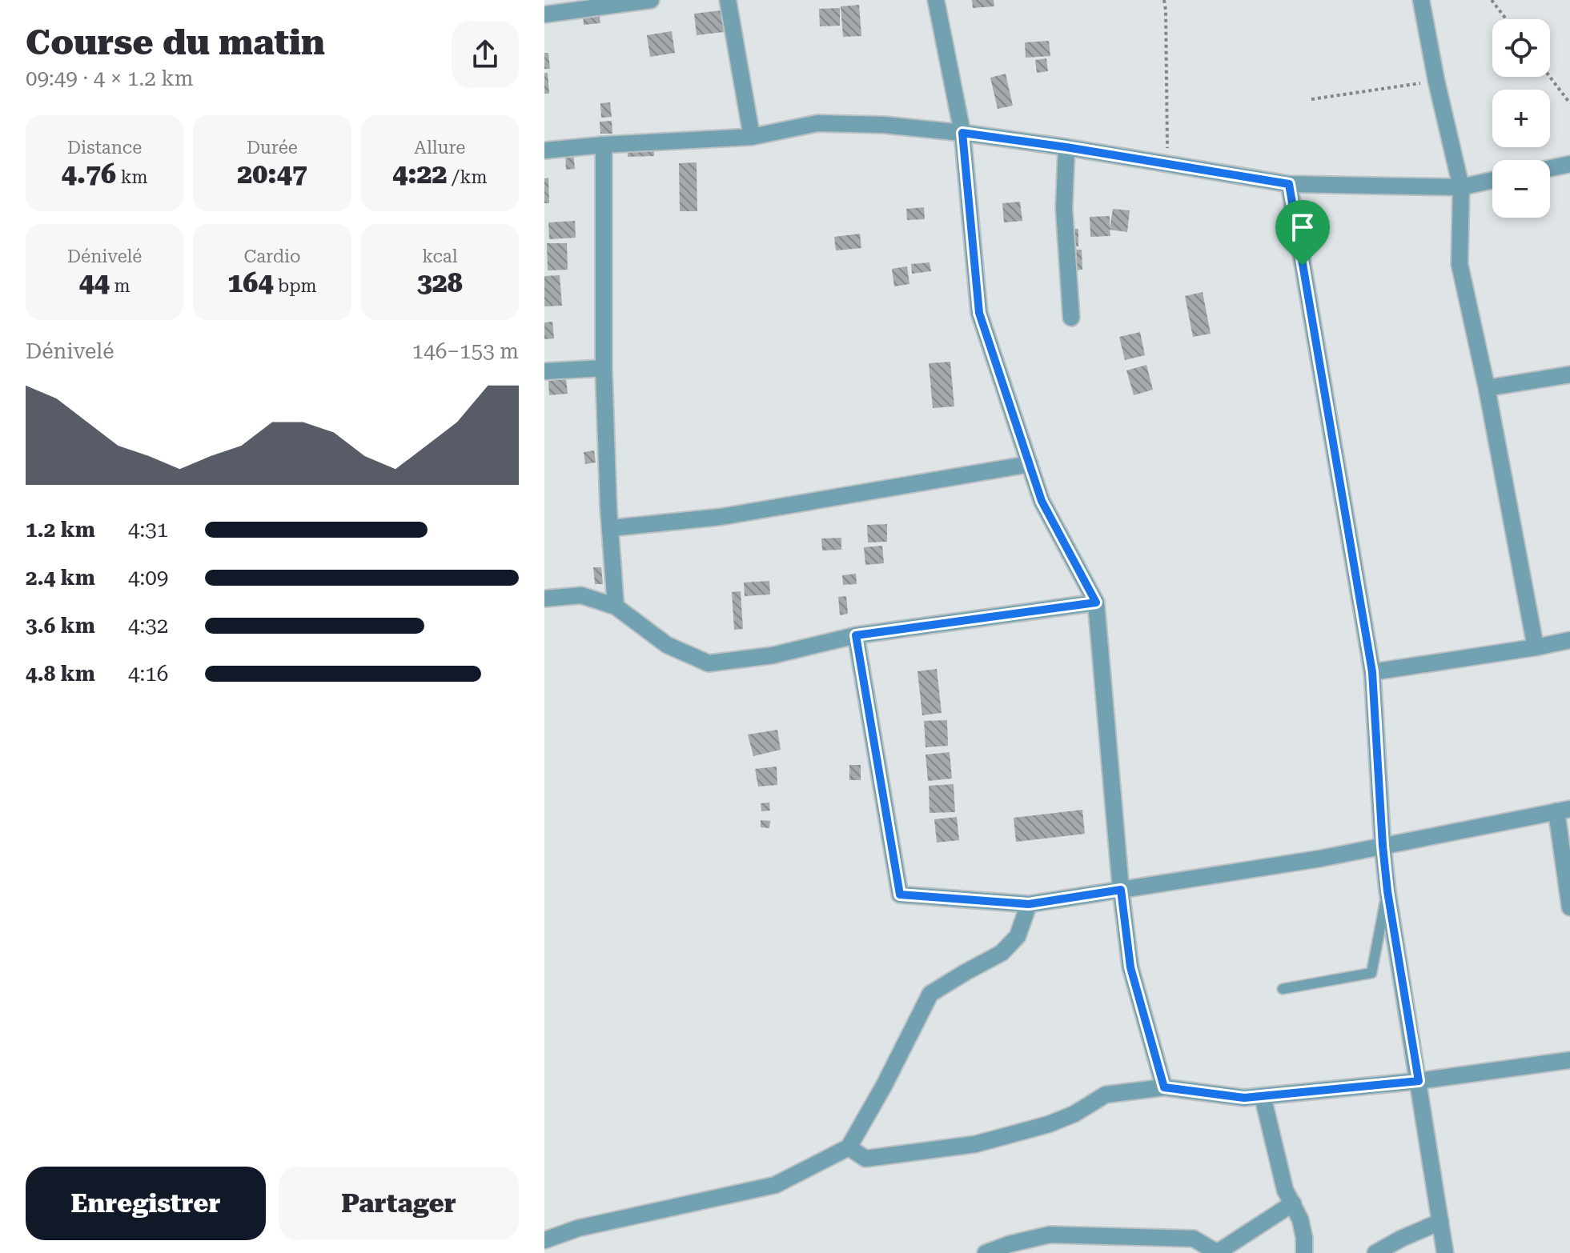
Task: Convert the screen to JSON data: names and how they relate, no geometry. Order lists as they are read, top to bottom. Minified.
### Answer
{"page":{"heading":["Course du matin","09:49 · 4 × 1.2 km"],"map_buttons":["+","−"],"stats":[["Distance","4.76 km"],["Durée","20:47"],["Allure","4:22 /km"],["Dénivelé","44 m"],["Cardio","164 bpm"],["kcal","328"]],"chart":["Dénivelé","146–153 m"],"list":[{"name":"1.2 km","note":"4:31"},{"name":"2.4 km","note":"4:09"},{"name":"3.6 km","note":"4:32"},{"name":"4.8 km","note":"4:16"}],"buttons":["Enregistrer","Partager"]}}
